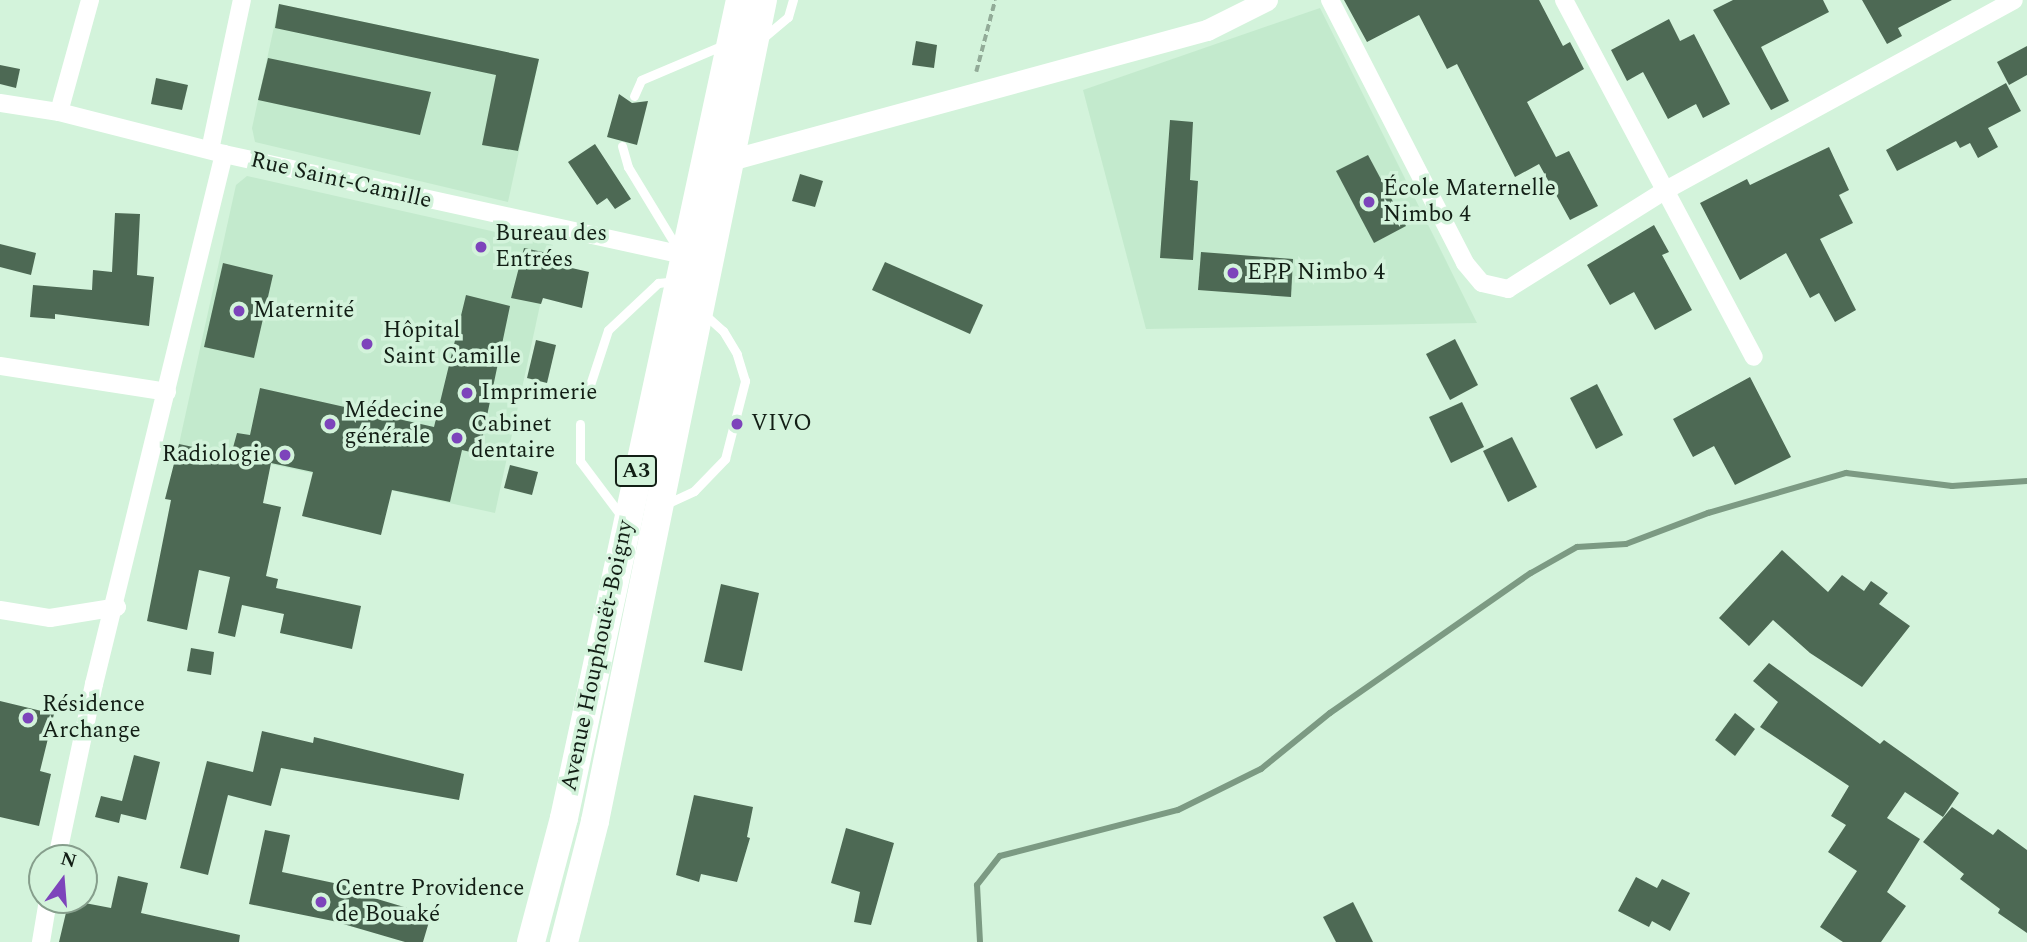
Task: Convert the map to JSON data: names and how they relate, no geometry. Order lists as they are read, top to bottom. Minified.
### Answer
{"streets":{"highway":["A3","Avenue Houphouët-Boigny"],"street":["Rue Saint-Camille"]},"crossings":[["Rue Saint-Camille","Avenue Houphouët-Boigny"]],"places":["École Maternelle Nimbo 4","Bureau des Entrées","EPP Nimbo 4","Maternité","Hôpital Saint Camille","Imprimerie","Médecine générale","VIVO","Cabinet dentaire","Radiologie","Résidence Archange","Centre Providence de Bouaké"],"north":"top"}
